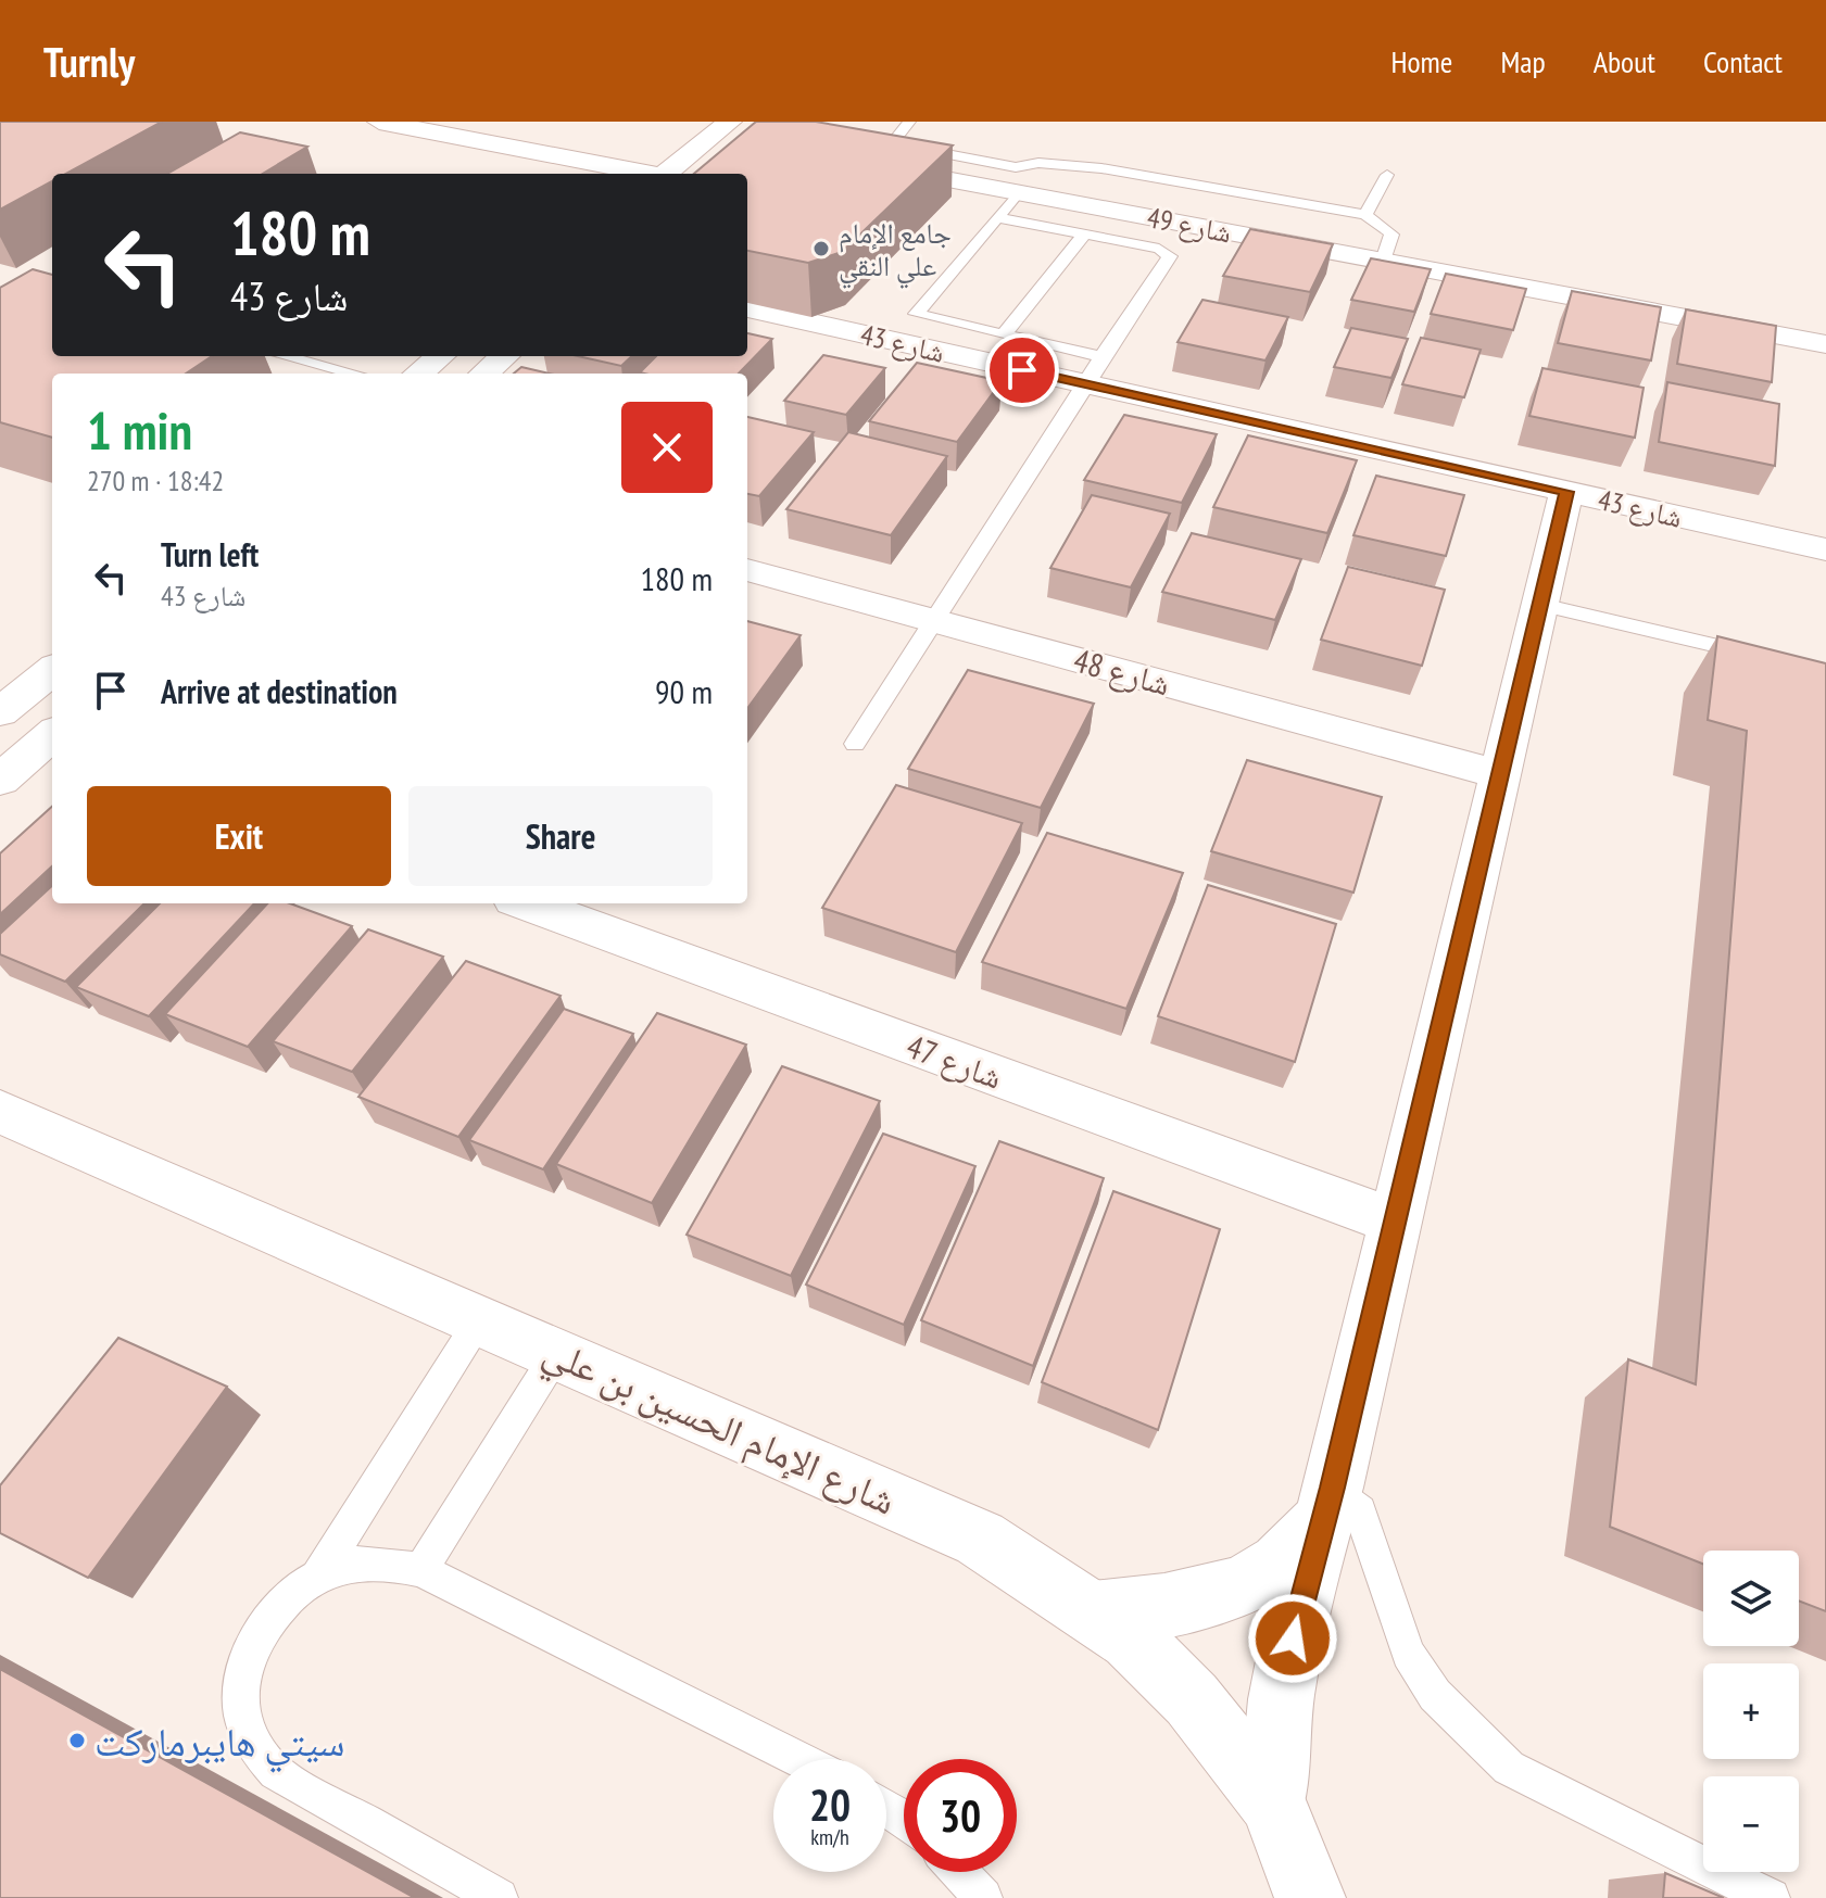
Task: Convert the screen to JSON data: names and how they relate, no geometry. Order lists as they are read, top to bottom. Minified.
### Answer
{"streets":{"street":["شارع 49","شارع 43","شارع 48","شارع 47","شارع الإمام الحسين بن علي"]},"places":["جامع الإمام علي النقي","سيتي هايبرماركت"],"page":{"header":"Turnly","nav":["Home","Map","About","Contact"],"turn":["180 m","شارع 43"],"heading":["1 min","270 m · 18:42"],"list":[{"name":"Turn left","note":"شارع 43","value":"180 m"},{"name":"Arrive at destination","value":"90 m"}],"buttons":["Exit","Share"],"map_buttons":["+","−"],"speed":"20 km/h","limit":"30"}}
